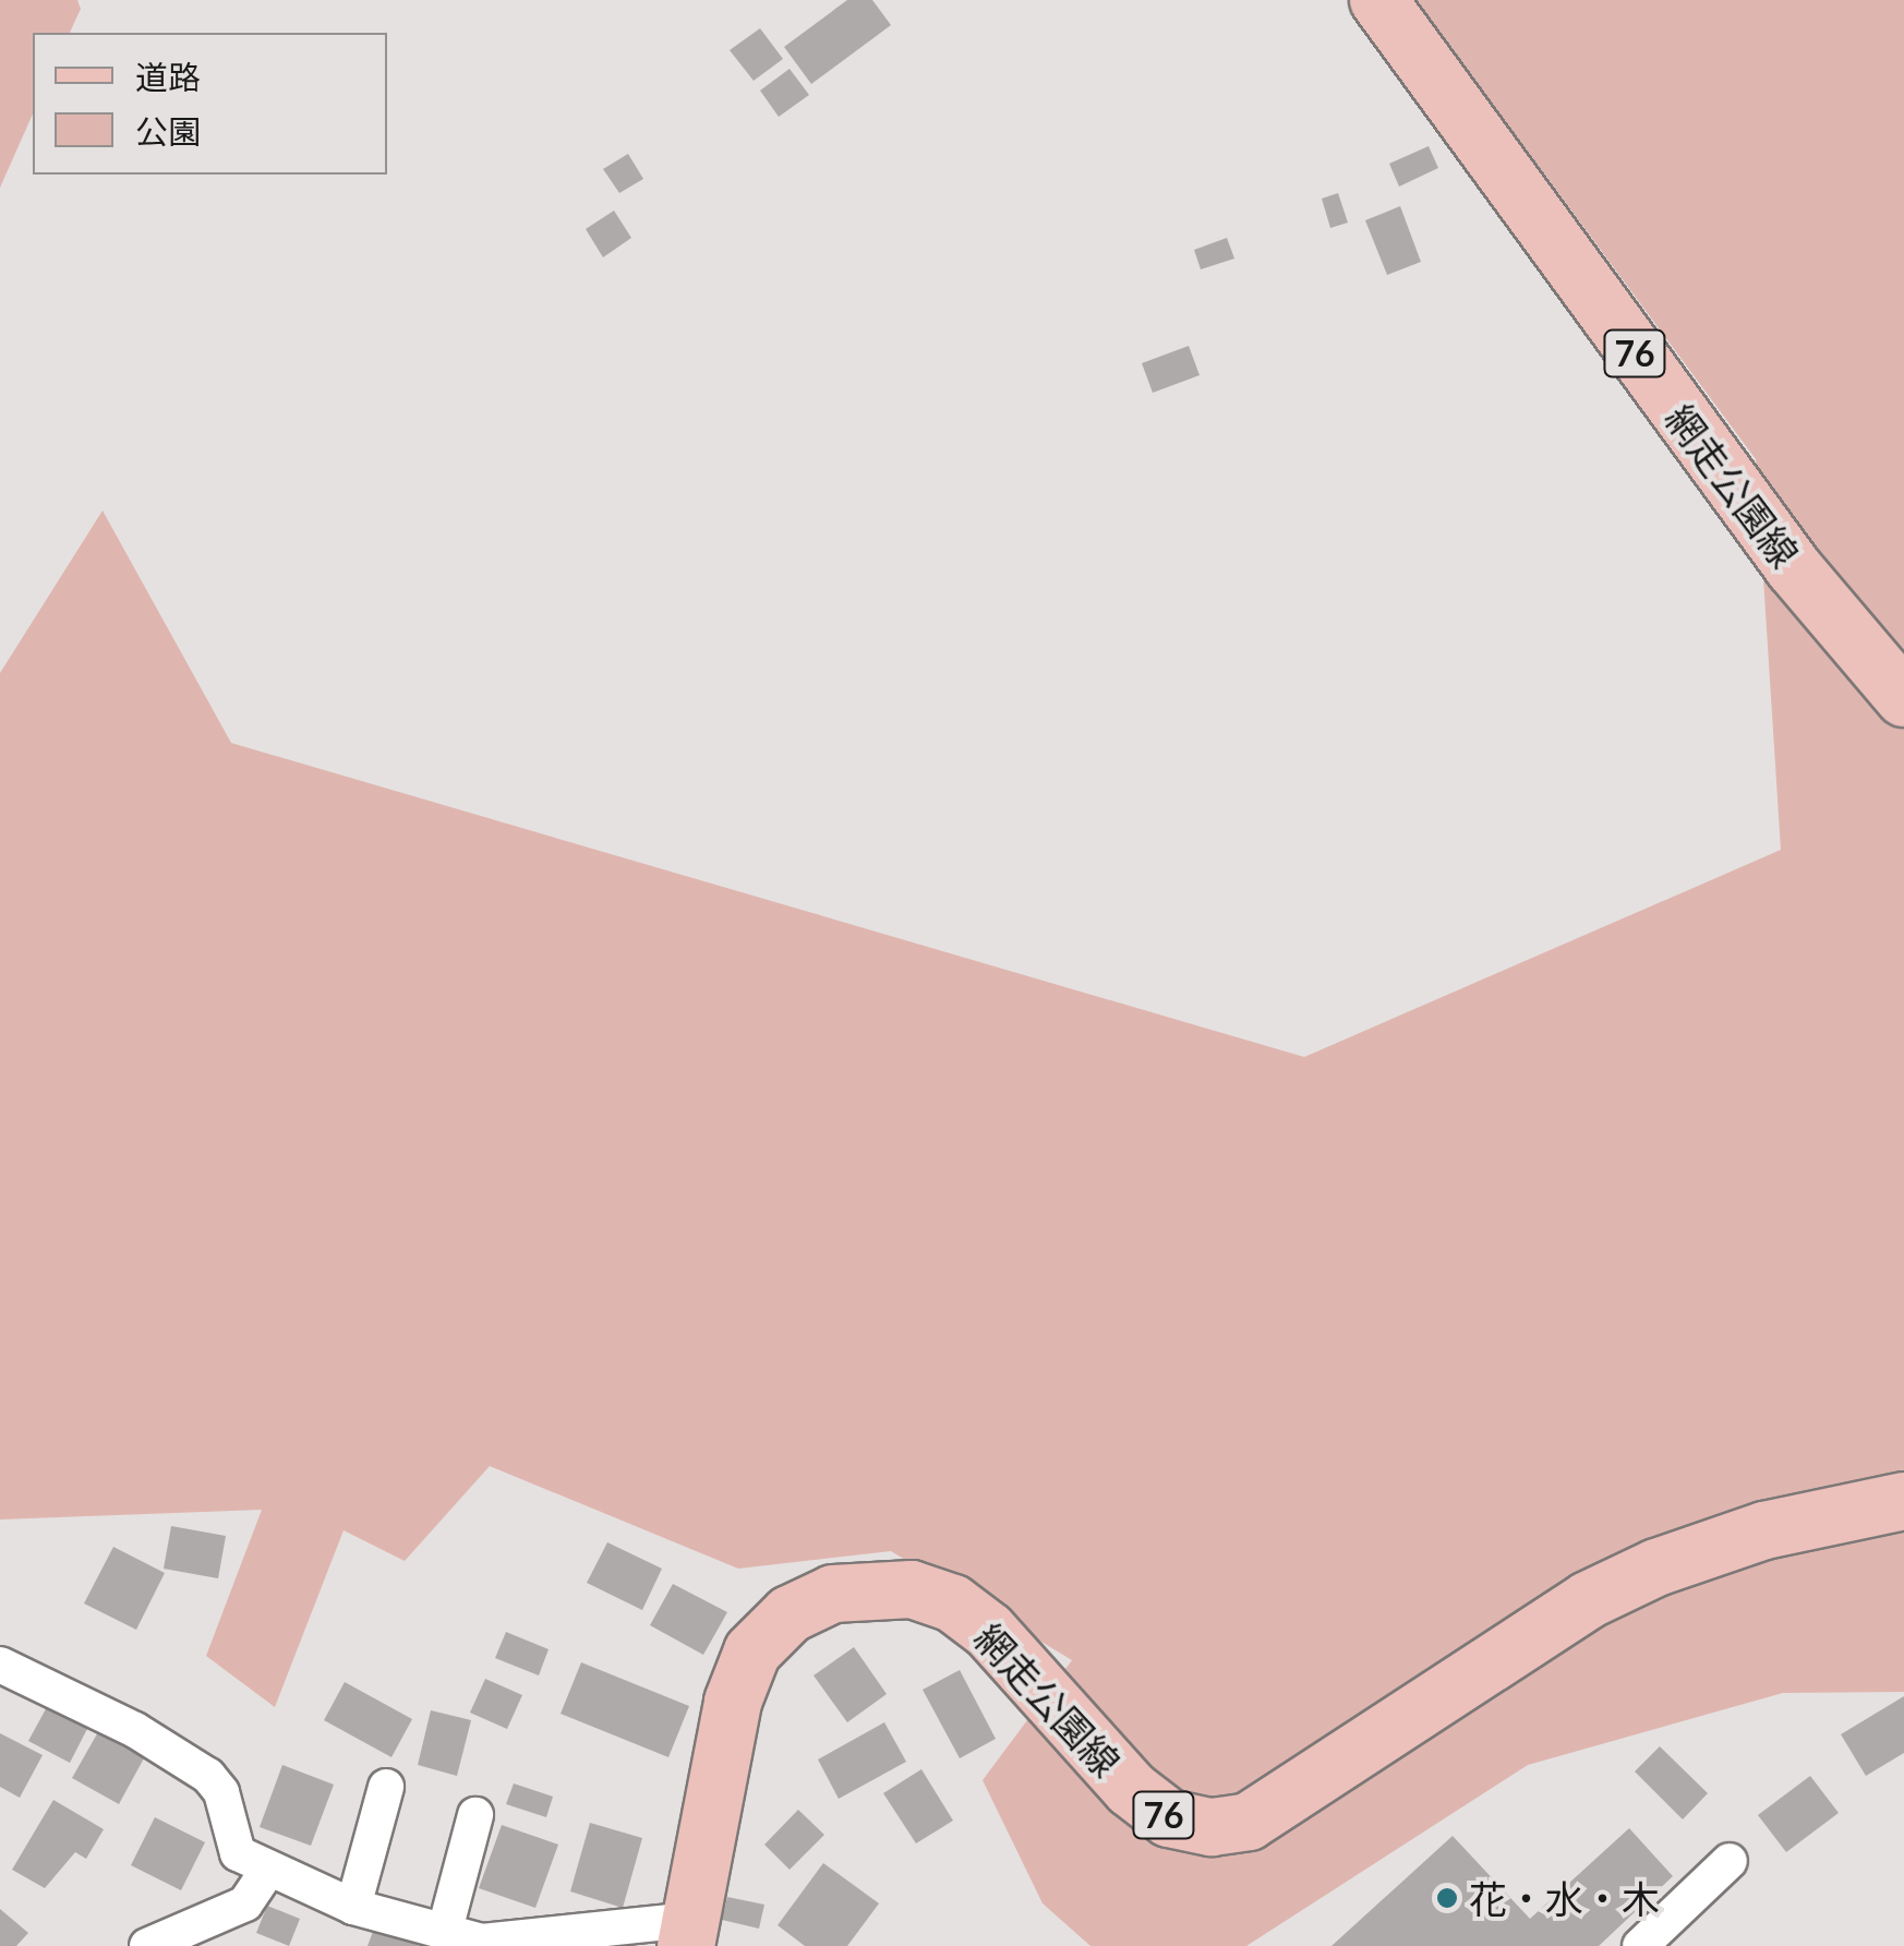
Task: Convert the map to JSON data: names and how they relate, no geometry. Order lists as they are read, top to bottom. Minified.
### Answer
{"streets":{"main road":["76","網走公園線"]},"places":["花・水・木"],"legend":["道路","公園"]}
